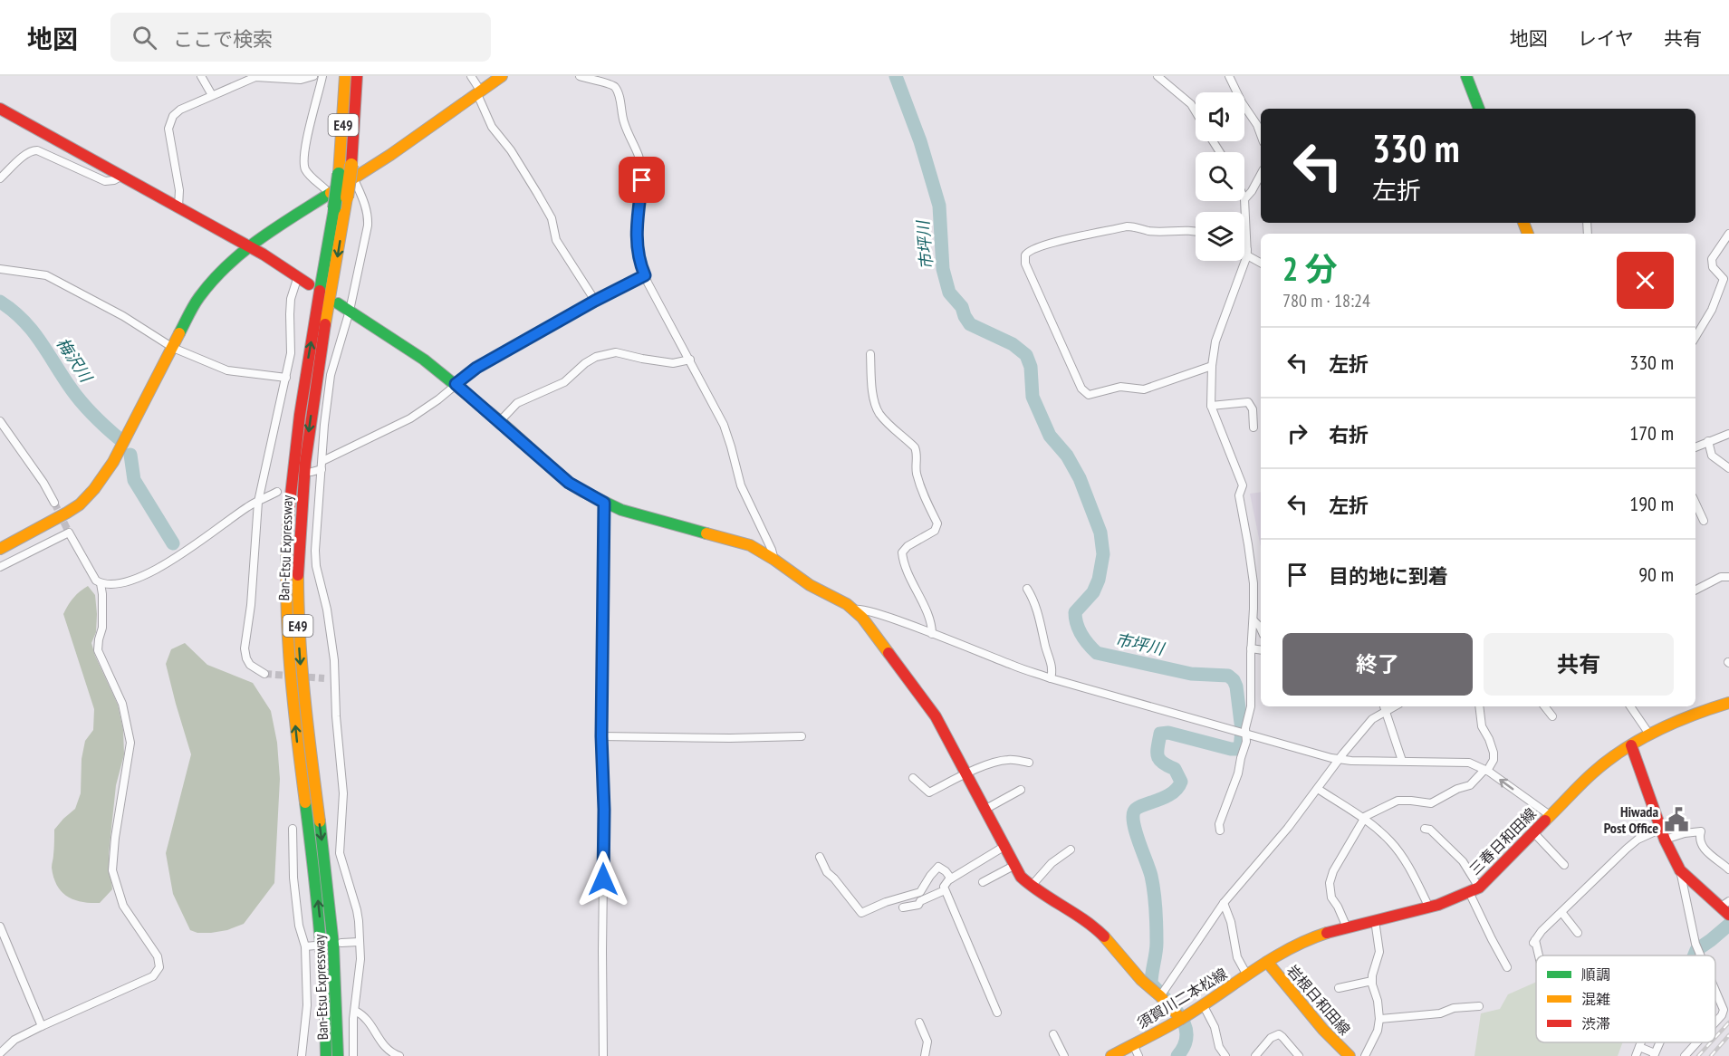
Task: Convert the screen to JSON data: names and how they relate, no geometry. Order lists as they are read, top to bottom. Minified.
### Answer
{"streets":{"main road":["E49","Ban-Etsu Expressway","三春日和田線","須賀川二本松線","岩根日和田線"]},"crossings":[["三春日和田線","須賀川二本松線"],["三春日和田線","岩根日和田線"],["須賀川二本松線","岩根日和田線"]],"water":["市坪川","梅沢川"],"places":{"public building":["Hiwada Post Office"]},"legend":["順調","混雑","渋滞"],"page":{"header":"地図","search":"ここで検索","nav":["地図","レイヤ","共有"],"turn":["330 m","左折"],"heading":["2 分","780 m · 18:24"],"list":[{"name":"左折","value":"330 m"},{"name":"右折","value":"170 m"},{"name":"左折","value":"190 m"},{"name":"目的地に到着","value":"90 m"}],"buttons":["終了","共有"]}}
